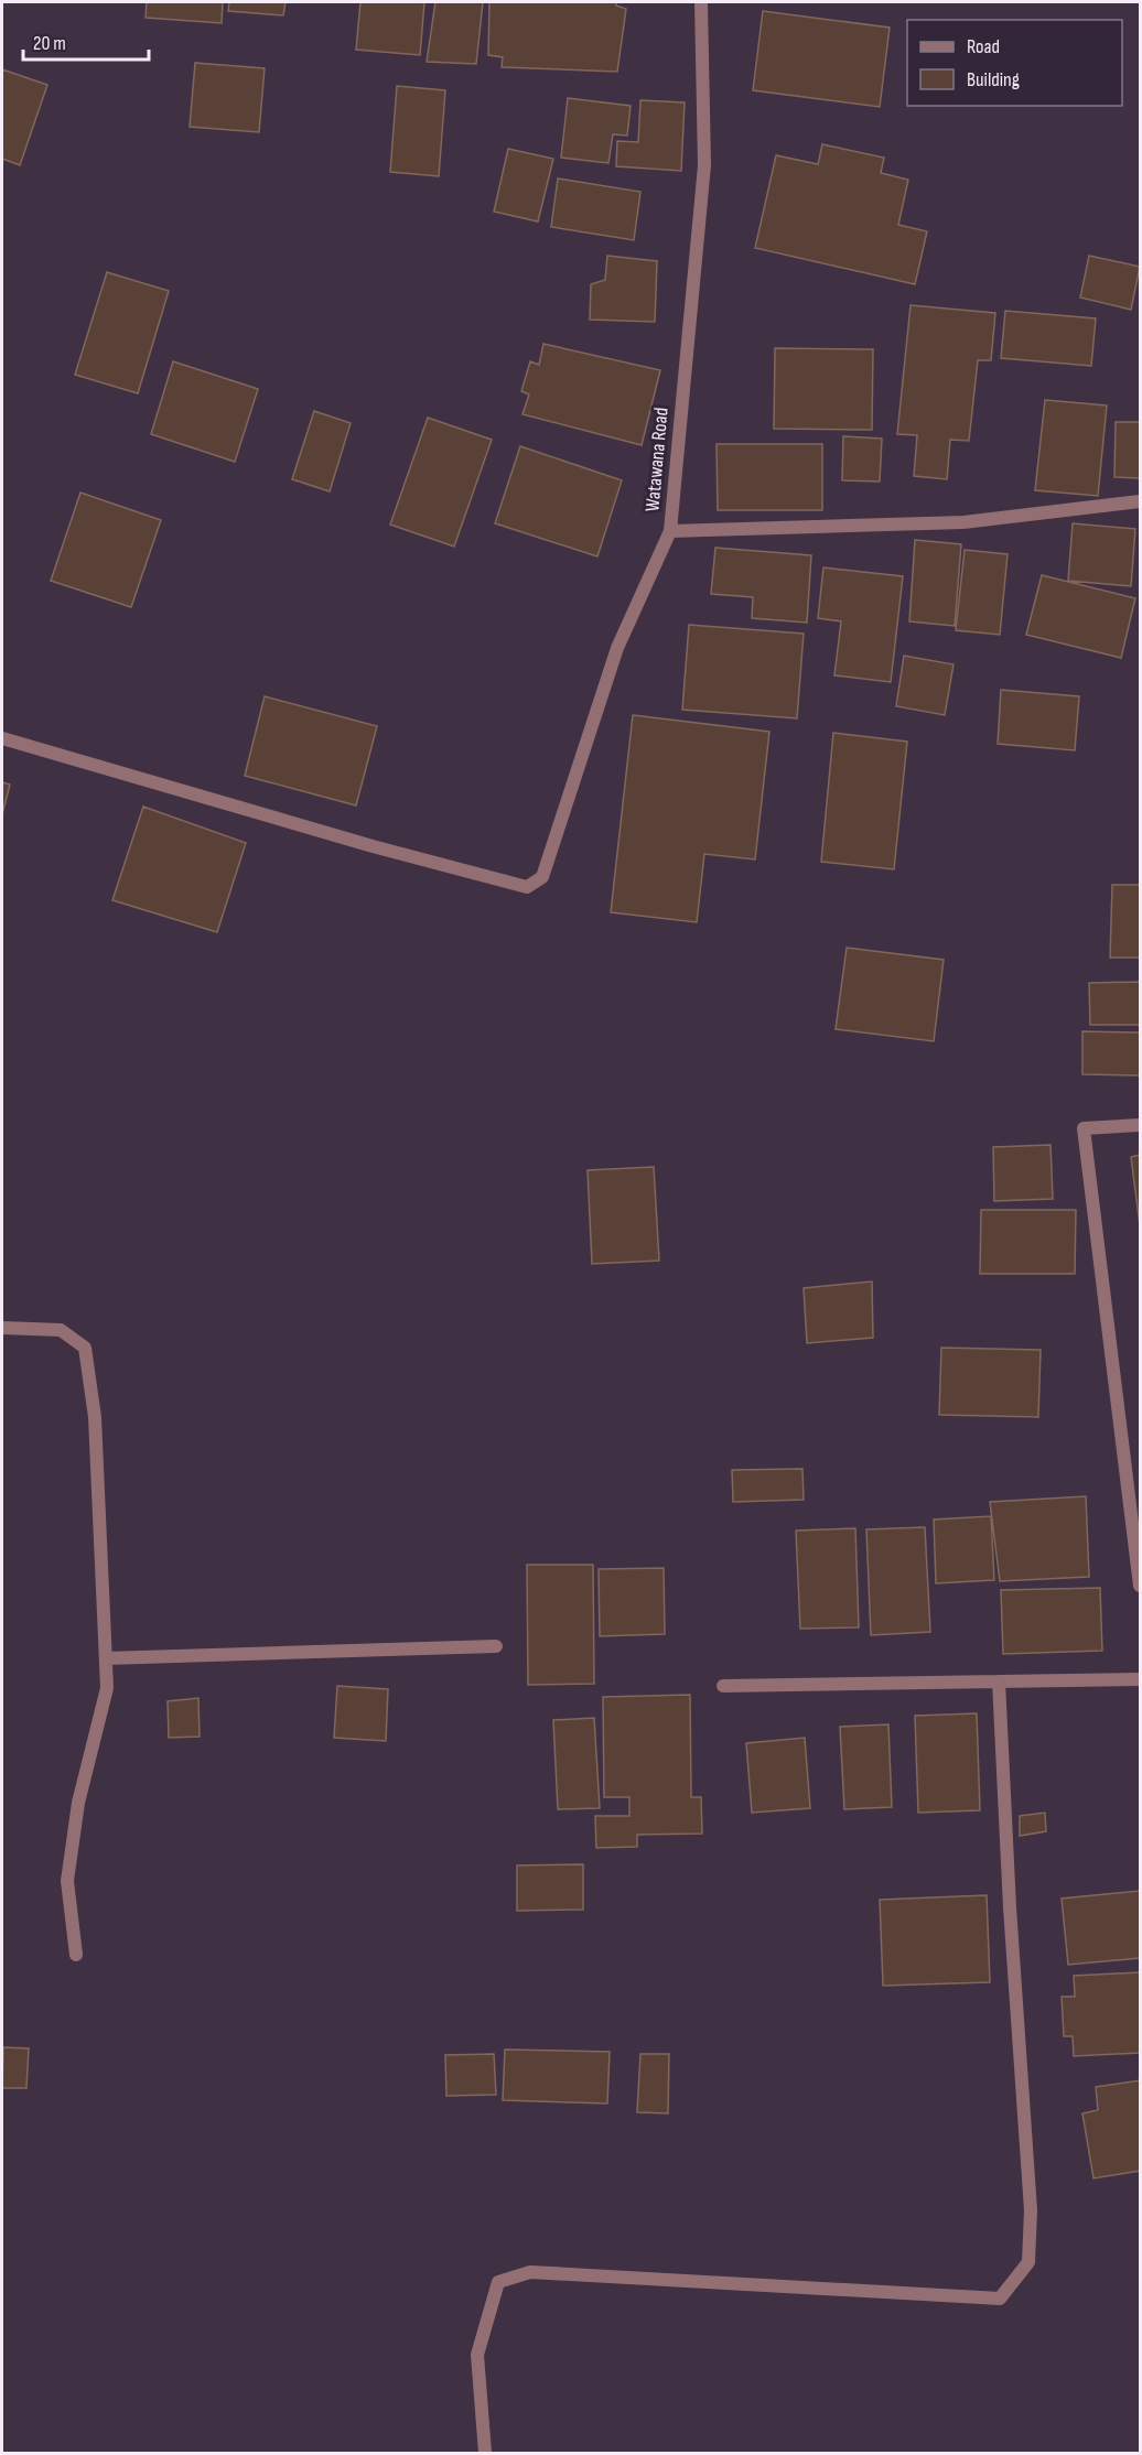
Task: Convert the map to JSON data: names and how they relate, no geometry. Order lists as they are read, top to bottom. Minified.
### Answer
{"streets":{"street":["Watawana Road"]},"legend":["Road","Building"],"scale_bar":"20 m"}
